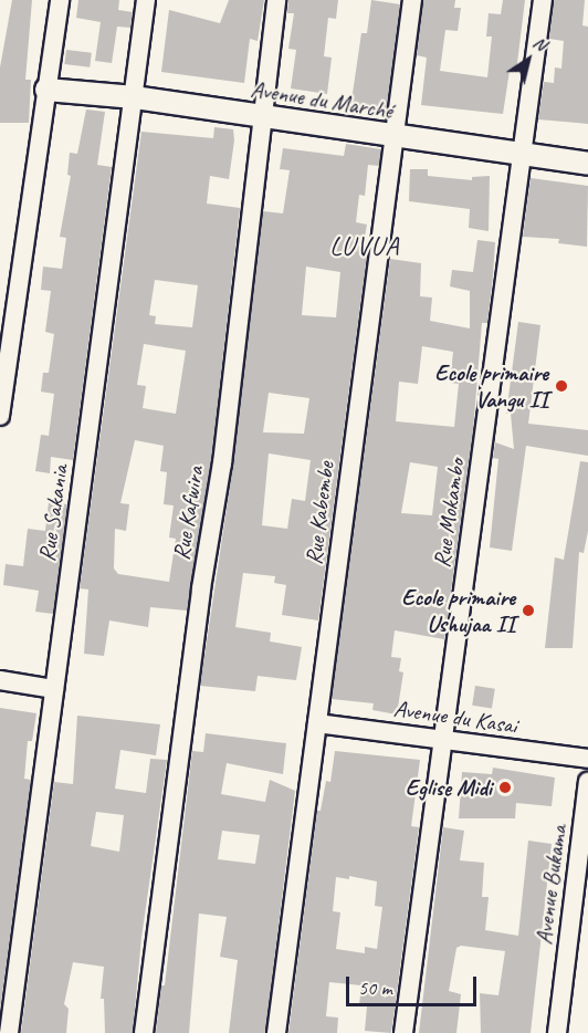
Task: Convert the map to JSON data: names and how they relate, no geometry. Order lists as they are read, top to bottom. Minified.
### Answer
{"streets":{"street":["Avenue du Marché","Rue Sakania","Rue Kafwira","Rue Kabembe","Rue Mokambo","Avenue du Kasai","Avenue Bukama"]},"crossings":[["Avenue du Marché","Rue Sakania"],["Avenue du Marché","Rue Kafwira"],["Avenue du Marché","Rue Kabembe"],["Avenue du Marché","Rue Mokambo"],["Rue Kabembe","Avenue du Kasai"],["Rue Mokambo","Avenue du Kasai"]],"districts":["LUVUA"],"places":["Ecole primaire Vangu II","Ecole primaire Ushujaa II","Eglise Midi"],"scale_bar":"50 m","north":"top right"}
